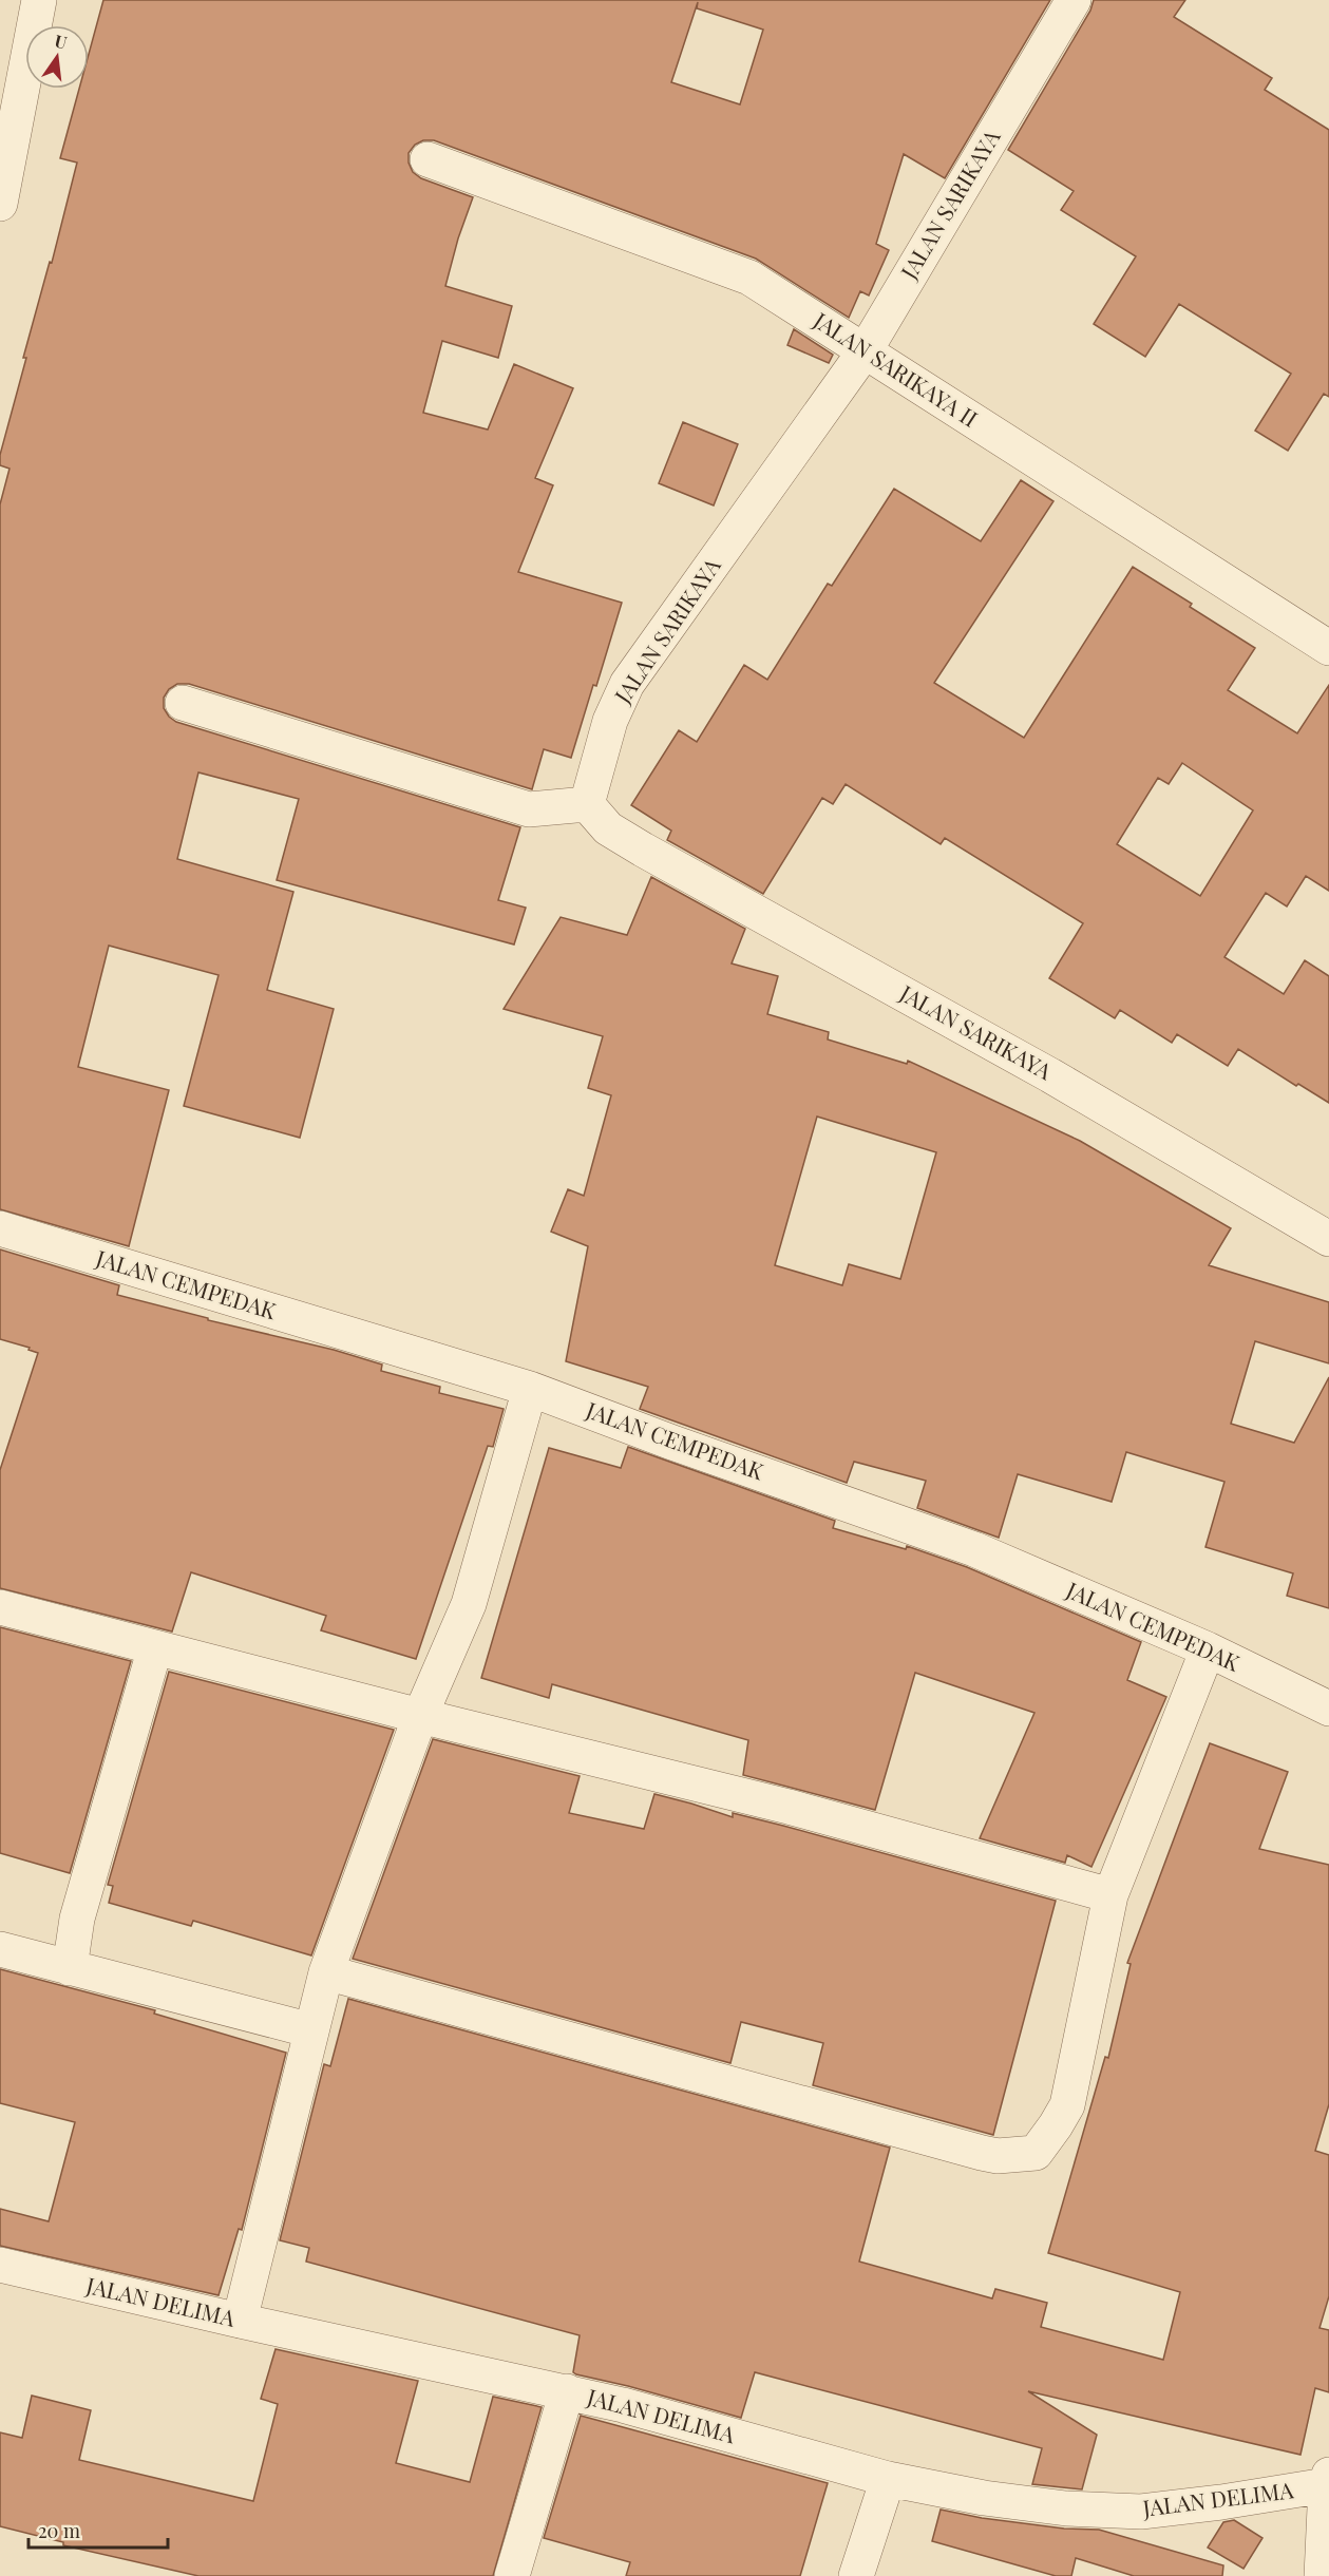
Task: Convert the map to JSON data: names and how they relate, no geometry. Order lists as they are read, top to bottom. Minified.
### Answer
{"streets":{"street":["JALAN SARIKAYA","JALAN SARIKAYA II","JALAN CEMPEDAK","JALAN DELIMA"]},"crossings":[["JALAN SARIKAYA","JALAN SARIKAYA II"]],"scale_bar":"20 m","north":"top"}
